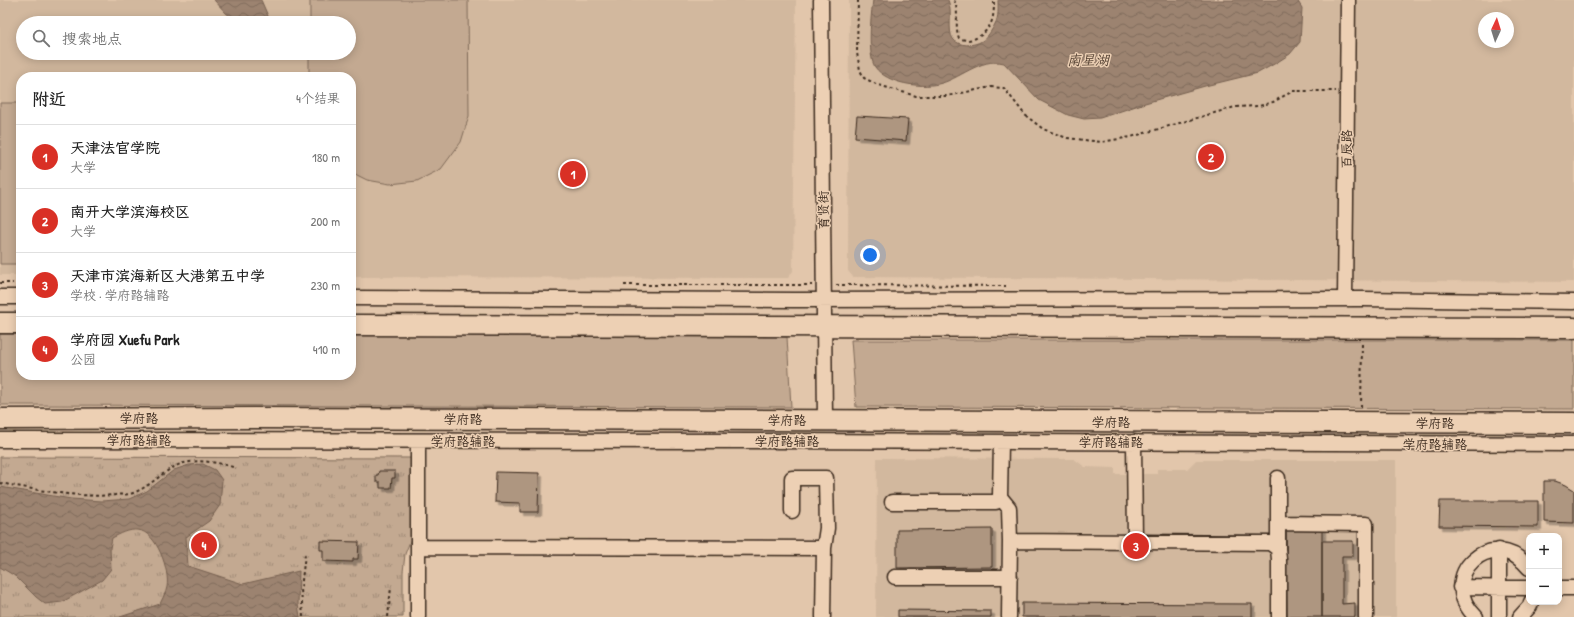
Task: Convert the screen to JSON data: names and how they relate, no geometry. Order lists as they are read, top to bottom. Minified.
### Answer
{"streets":{"highway":["学府路"],"street":["百辰路","育贤街","学府路辅路"]},"crossings":[["育贤街","学府路"]],"water":["南星湖"],"north":"top","page":{"search":"搜索地点","heading":["附近","4个结果"],"list":[{"mark":"1","name":"天津法官学院","note":"大学","value":"180 m"},{"mark":"2","name":"南开大学滨海校区","note":"大学","value":"200 m"},{"mark":"3","name":"天津市滨海新区大港第五中学","note":"学校 · 学府路辅路","value":"230 m"},{"mark":"4","name":"学府园 Xuefu Park","note":"公园","value":"410 m"}],"pins":["2","1","4","3"],"map_buttons":["+","−"]}}
